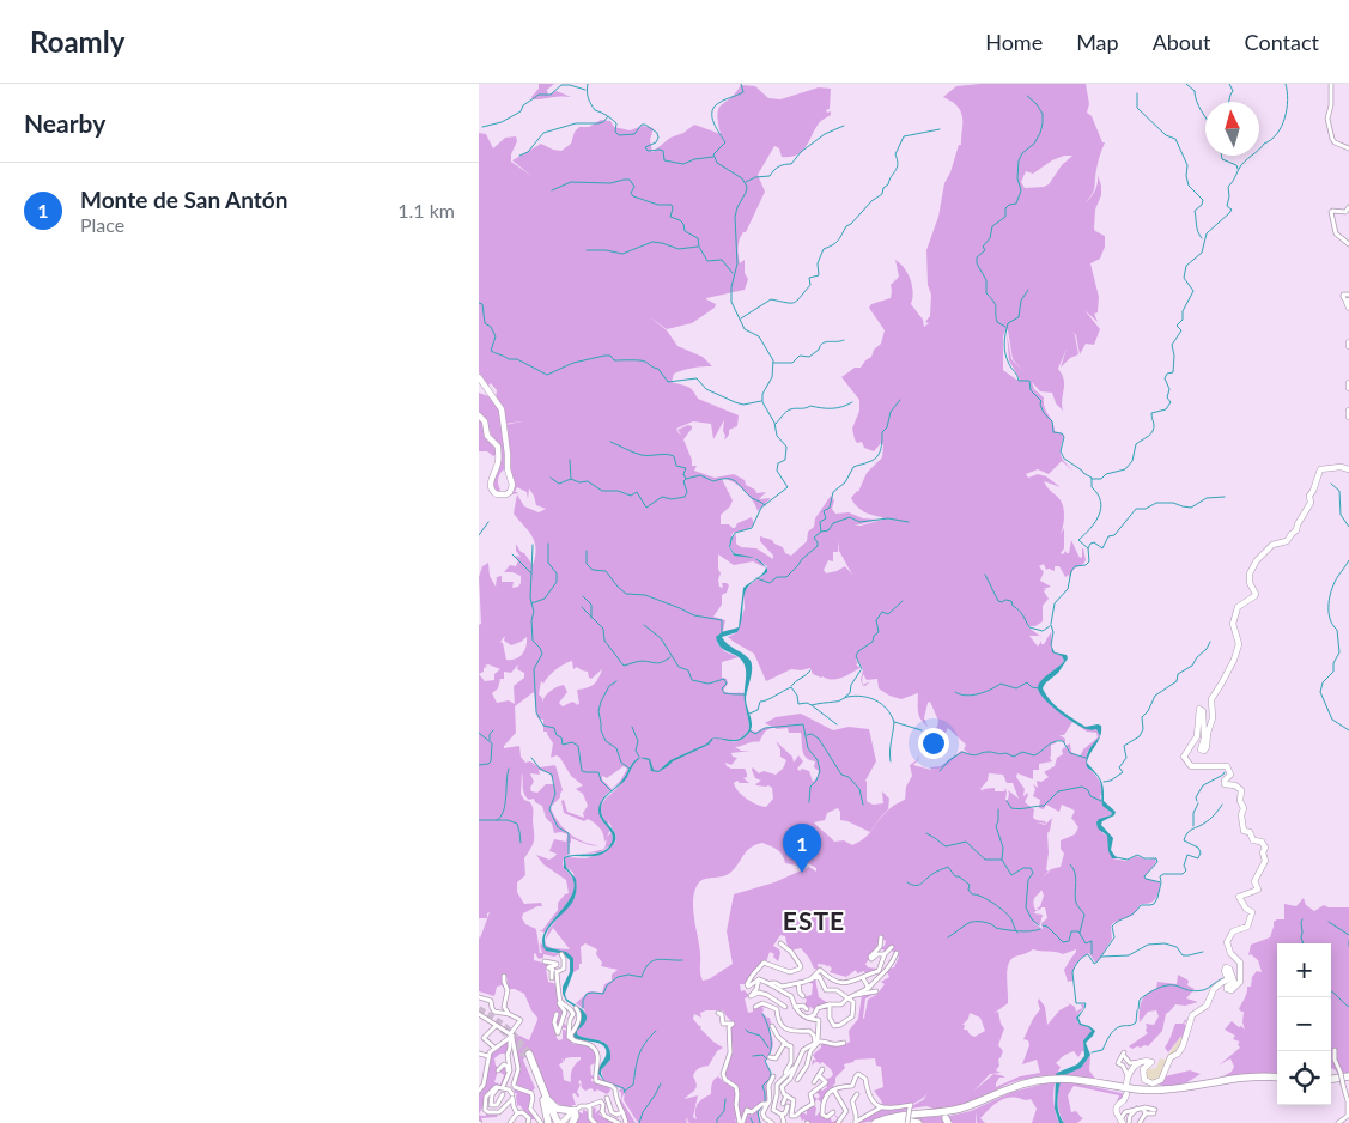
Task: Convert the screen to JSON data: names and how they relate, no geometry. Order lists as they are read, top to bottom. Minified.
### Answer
{"districts":["ESTE"],"north":"top","page":{"header":"Roamly","nav":["Home","Map","About","Contact"],"heading":"Nearby","list":[{"mark":"1","name":"Monte de San Antón","note":"Place","value":"1.1 km"}],"pins":"1","map_buttons":["+","−"]}}
